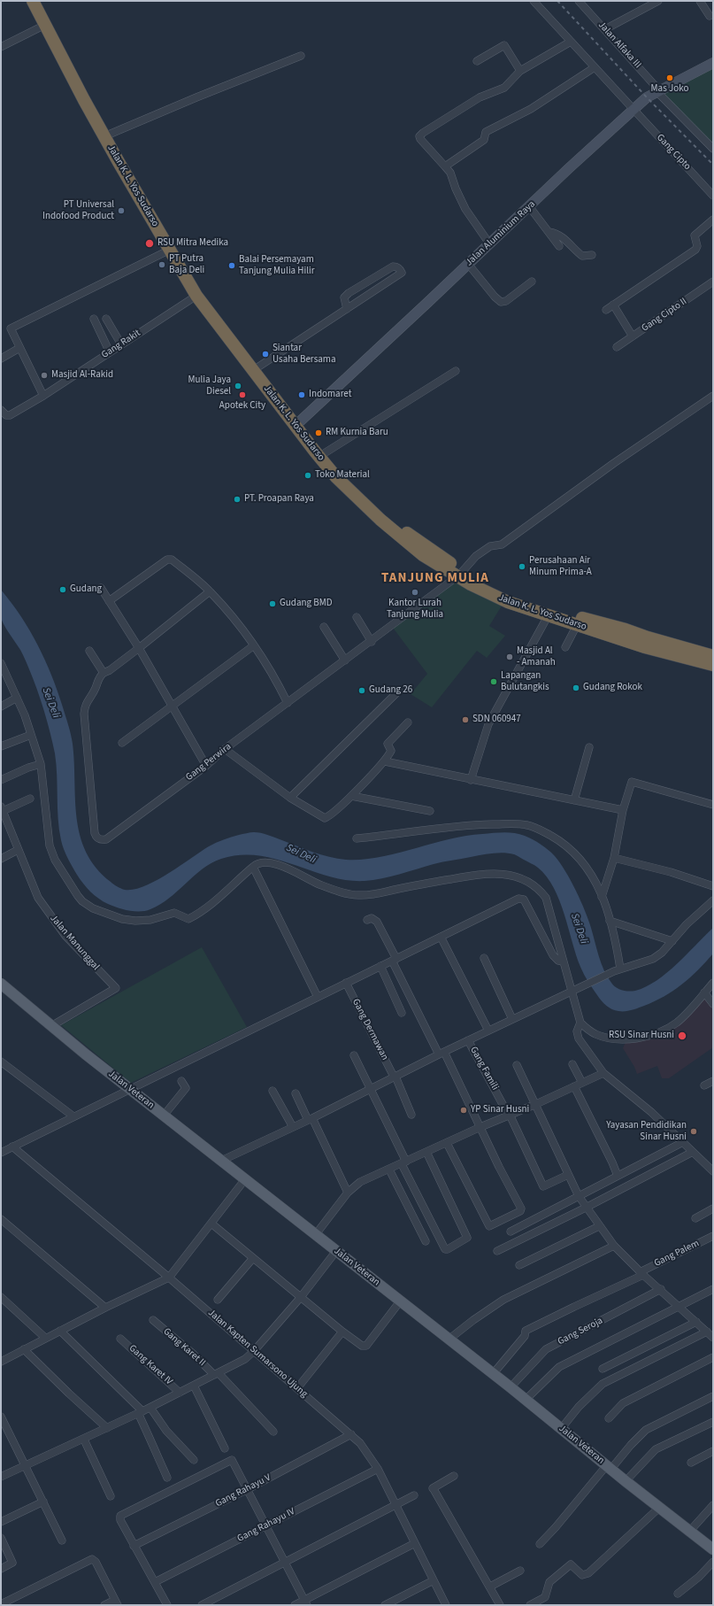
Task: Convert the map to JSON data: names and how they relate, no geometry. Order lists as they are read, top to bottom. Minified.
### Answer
{"streets":{"highway":["Jalan K. L. Yos Sudarso"],"main road":["Jalan Aluminium Raya","Jalan Veteran"],"street":["Jalan Alfaka III","Gang Cipto","Gang Cipto II","Gang Rakit","Gang Perwira","Jalan Manunggal","Gang Dermawan","Gang Famili","Gang Palem","Gang Seroja","Gang Karet II","Jalan Kapten Sumarsono Ujung","Gang Karet IV","Gang Rahayu V","Gang Rahayu IV"]},"crossings":[["Jalan Alfaka III","Jalan Aluminium Raya"],["Gang Cipto","Jalan Aluminium Raya"],["Jalan K. L. Yos Sudarso","Jalan Aluminium Raya"],["Jalan K. L. Yos Sudarso","Gang Rakit"],["Jalan K. L. Yos Sudarso","Gang Perwira"],["Jalan Manunggal","Jalan Veteran"],["Jalan Veteran","Gang Palem"],["Jalan Veteran","Gang Seroja"],["Jalan Kapten Sumarsono Ujung","Gang Rahayu V"],["Jalan Kapten Sumarsono Ujung","Gang Rahayu IV"]],"districts":["TANJUNG MULIA"],"water":["Sei Deli"],"places":["Mas Joko","PT Universal Indofood Product","RSU Mitra Medika","PT Putra Baja Deli","Balai Persemayam Tanjung Mulia Hilir","Siantar Usaha Bersama","Masjid Al-Rakid","Mulia Jaya Diesel","Apotek City","Indomaret","RM Kurnia Baru","Toko Material","PT. Proapan Raya","Perusahaan Air Minum Prima-A","Gudang","Kantor Lurah Tanjung Mulia","Gudang BMD","Masjid Al - Amanah","Lapangan Bulutangkis","Gudang Rokok","Gudang 26","SDN 060947","RSU Sinar Husni","YP Sinar Husni","Yayasan Pendidikan Sinar Husni"]}
